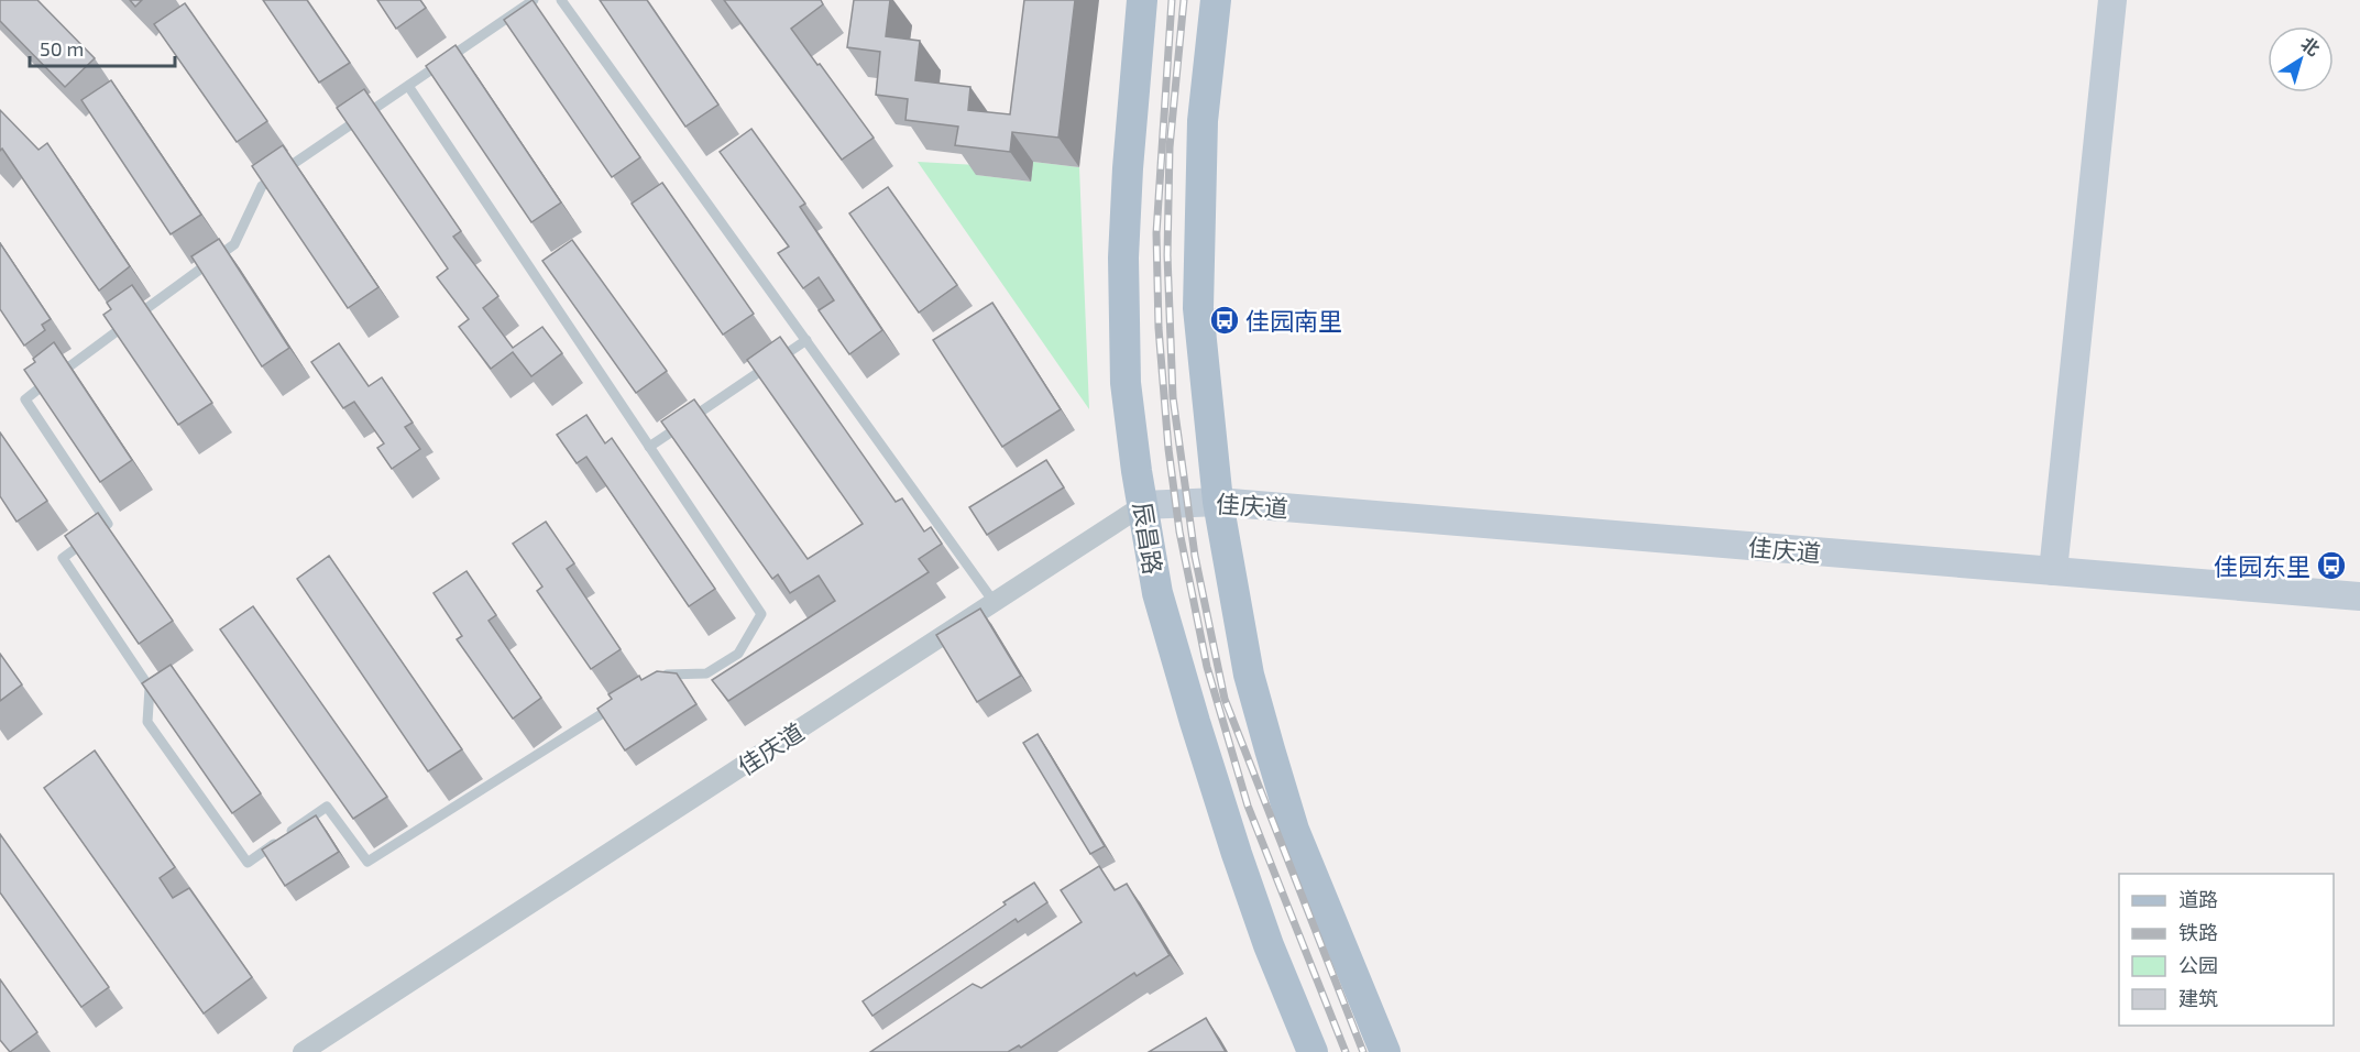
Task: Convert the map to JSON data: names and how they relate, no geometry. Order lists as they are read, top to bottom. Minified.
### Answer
{"streets":{"main road":["辰昌路"],"street":["佳庆道"]},"crossings":[["佳庆道","辰昌路"]],"places":{"bus stop":["佳园南里","佳园东里"]},"legend":["道路","铁路","公园","建筑"],"scale_bar":"50 m","north":"top right"}
